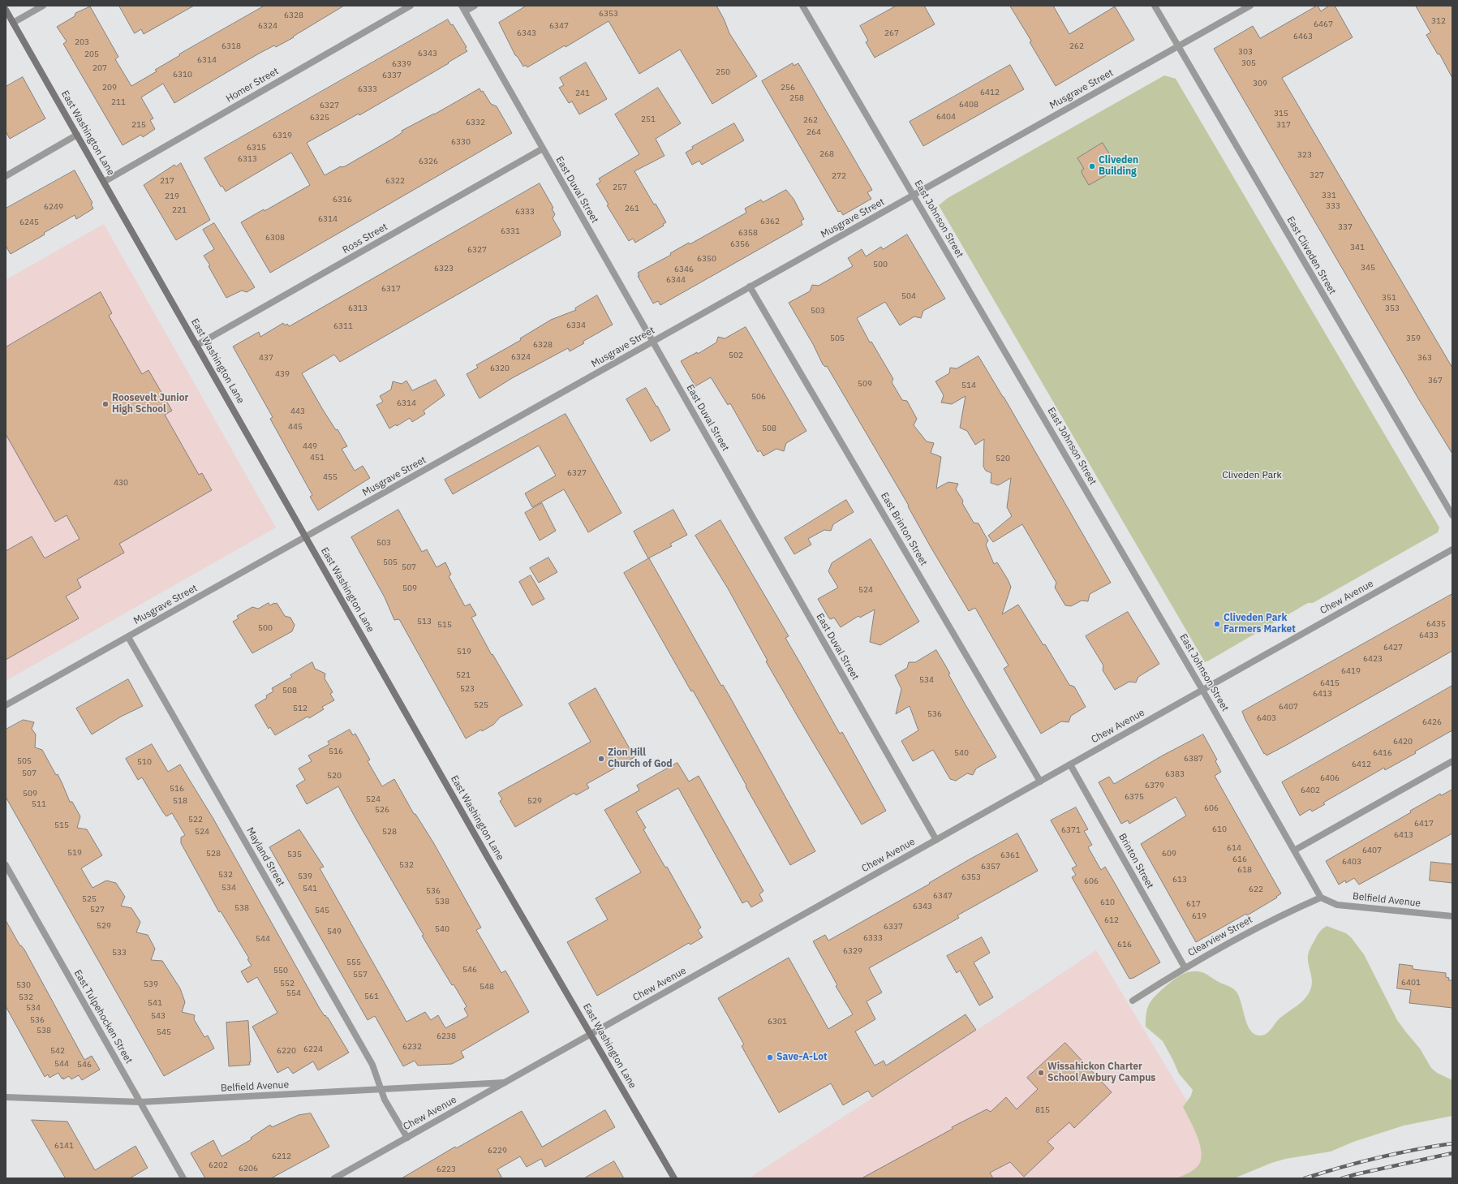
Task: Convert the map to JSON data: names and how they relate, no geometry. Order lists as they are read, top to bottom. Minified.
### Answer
{"streets":{"main road":["East Washington Lane"],"street":["Homer Street","Musgrave Street","East Duval Street","East Johnson Street","Ross Street","East Cliveden Street","East Brinton Street","Chew Avenue","Mayland Street","Brinton Street","Belfield Avenue","Clearview Street","East Tulpehocken Street"]},"crossings":[["Homer Street","East Washington Lane"],["Musgrave Street","East Washington Lane"],["Musgrave Street","East Duval Street"],["Musgrave Street","East Johnson Street"],["Musgrave Street","East Cliveden Street"],["Musgrave Street","East Brinton Street"],["Musgrave Street","Mayland Street"],["East Washington Lane","Ross Street"],["East Washington Lane","Chew Avenue"],["East Duval Street","Ross Street"],["East Duval Street","Chew Avenue"],["East Johnson Street","Chew Avenue"],["East Johnson Street","Belfield Avenue"],["East Johnson Street","Clearview Street"],["East Brinton Street","Chew Avenue"],["Chew Avenue","Mayland Street"],["Chew Avenue","Brinton Street"],["Chew Avenue","Belfield Avenue"],["Mayland Street","Belfield Avenue"],["Brinton Street","Clearview Street"],["Belfield Avenue","Clearview Street"],["Belfield Avenue","East Tulpehocken Street"]],"parks":["Cliveden Park"],"places":["Cliveden Building","Roosevelt Junior High School","Cliveden Park Farmers Market","Zion Hill Church of God","Save-A-Lot","Wissahickon Charter School Awbury Campus"],"house_numbers":["6353","6328","312","6467","6324","6347","6343","267","6463","203","6318","262","303","6343","205","6314","305","6339","207","250","6310","6337","309","209","256","6333","6412","241","258","211","6408","6327","315","6404","6325","251","262","6332","215","317","264","6319","6330","6315","268","323","6313","6326","327","272","217","6322","257","331","219","6316","333","6249","261","221","6333","6314","6362","6245","337","6331","6358","6308","6356","341","6327","6350","500","345","6323","6346","6344","6317","504","351","6313","353","503","6334","6311","505","359","6328","502","6324","437","363","6320","439","367","509","514","506","6314","443","445","508","449","451","520","6327","455","430","503","505","507","509","524","513","6435","515","500","6433","6427","519","6423","6419","521","534","6415","523","508","6413","525","6407","512","536","6403","6426","6420","516","540","6416","6387","505","510","6412","507","6383","520","6406","6379","516","6402","509","6375","524","518","529","511","606","526","522","6417","515","610","6371","524","528","6413","614","6407","519","528","609","535","6361","616","6403","532","6357","618","532","539","6353","613","606","534","541","622","536","6347","525","538","610","617","6343","538","527","545","619","612","529","6337","540","549","6333","544","616","6329","533","555","546","550","557","6401","552","539","530","548","554","561","532","541","534","543","536","6301","538","545","6238","6232","6224","542","6220","544","546","815","6141","6229","6212","6202","6206","6223"]}
